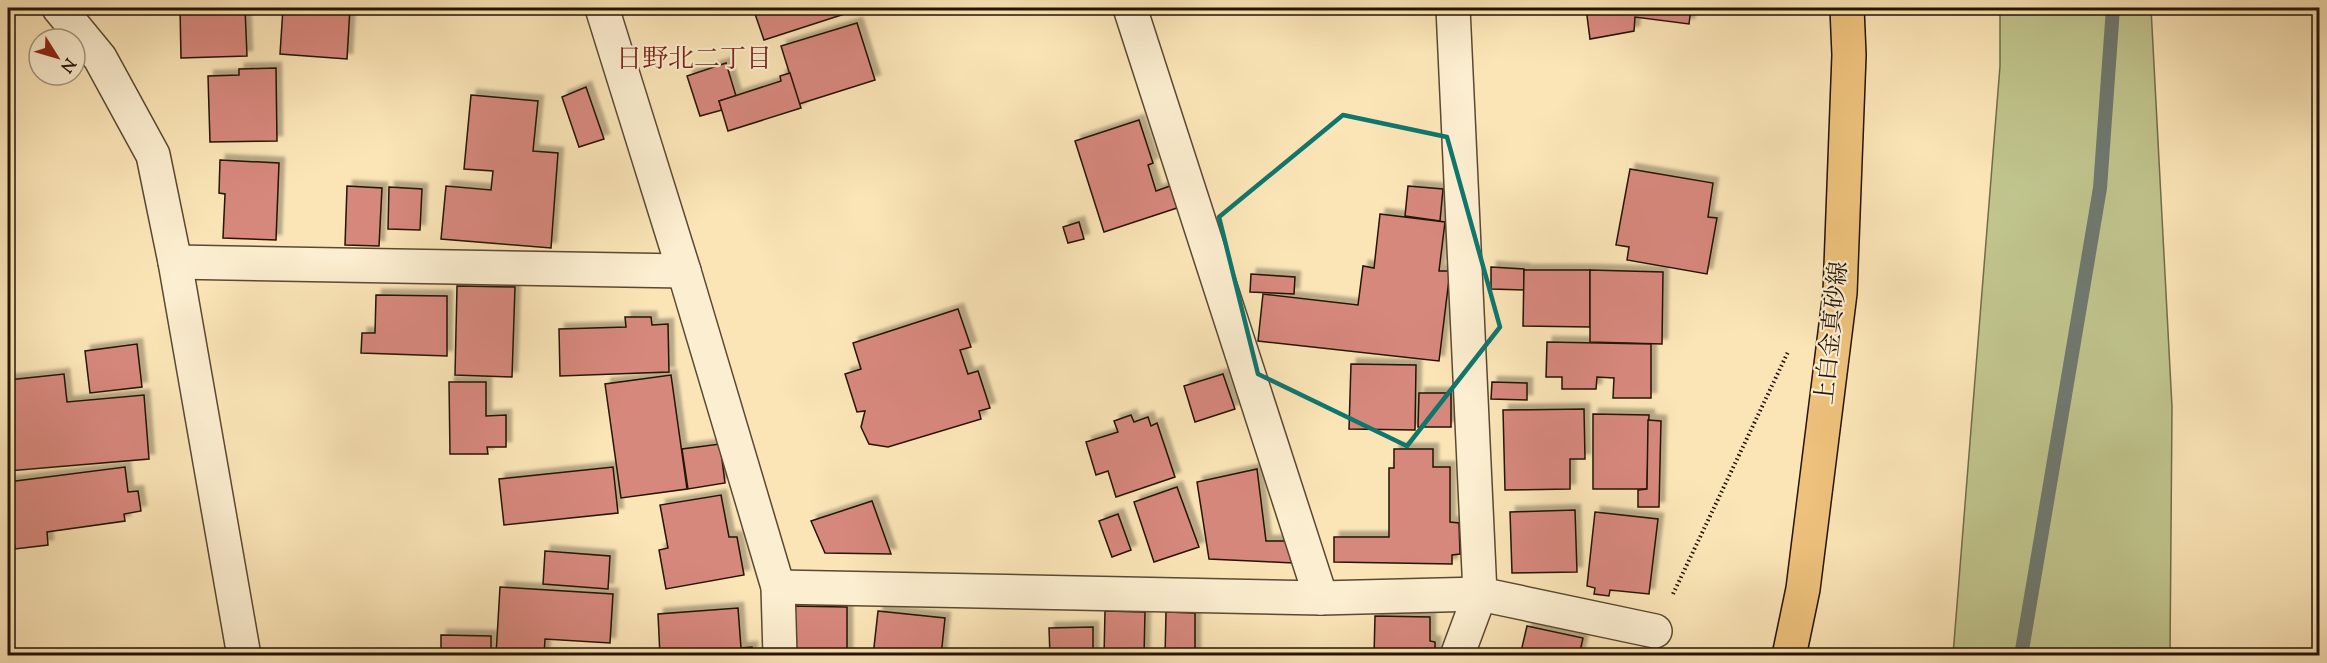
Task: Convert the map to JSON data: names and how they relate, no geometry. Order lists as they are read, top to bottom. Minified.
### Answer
{"streets":{"main road":["上白金真砂線"]},"districts":["日野北二丁目"],"north":"bottom right"}
